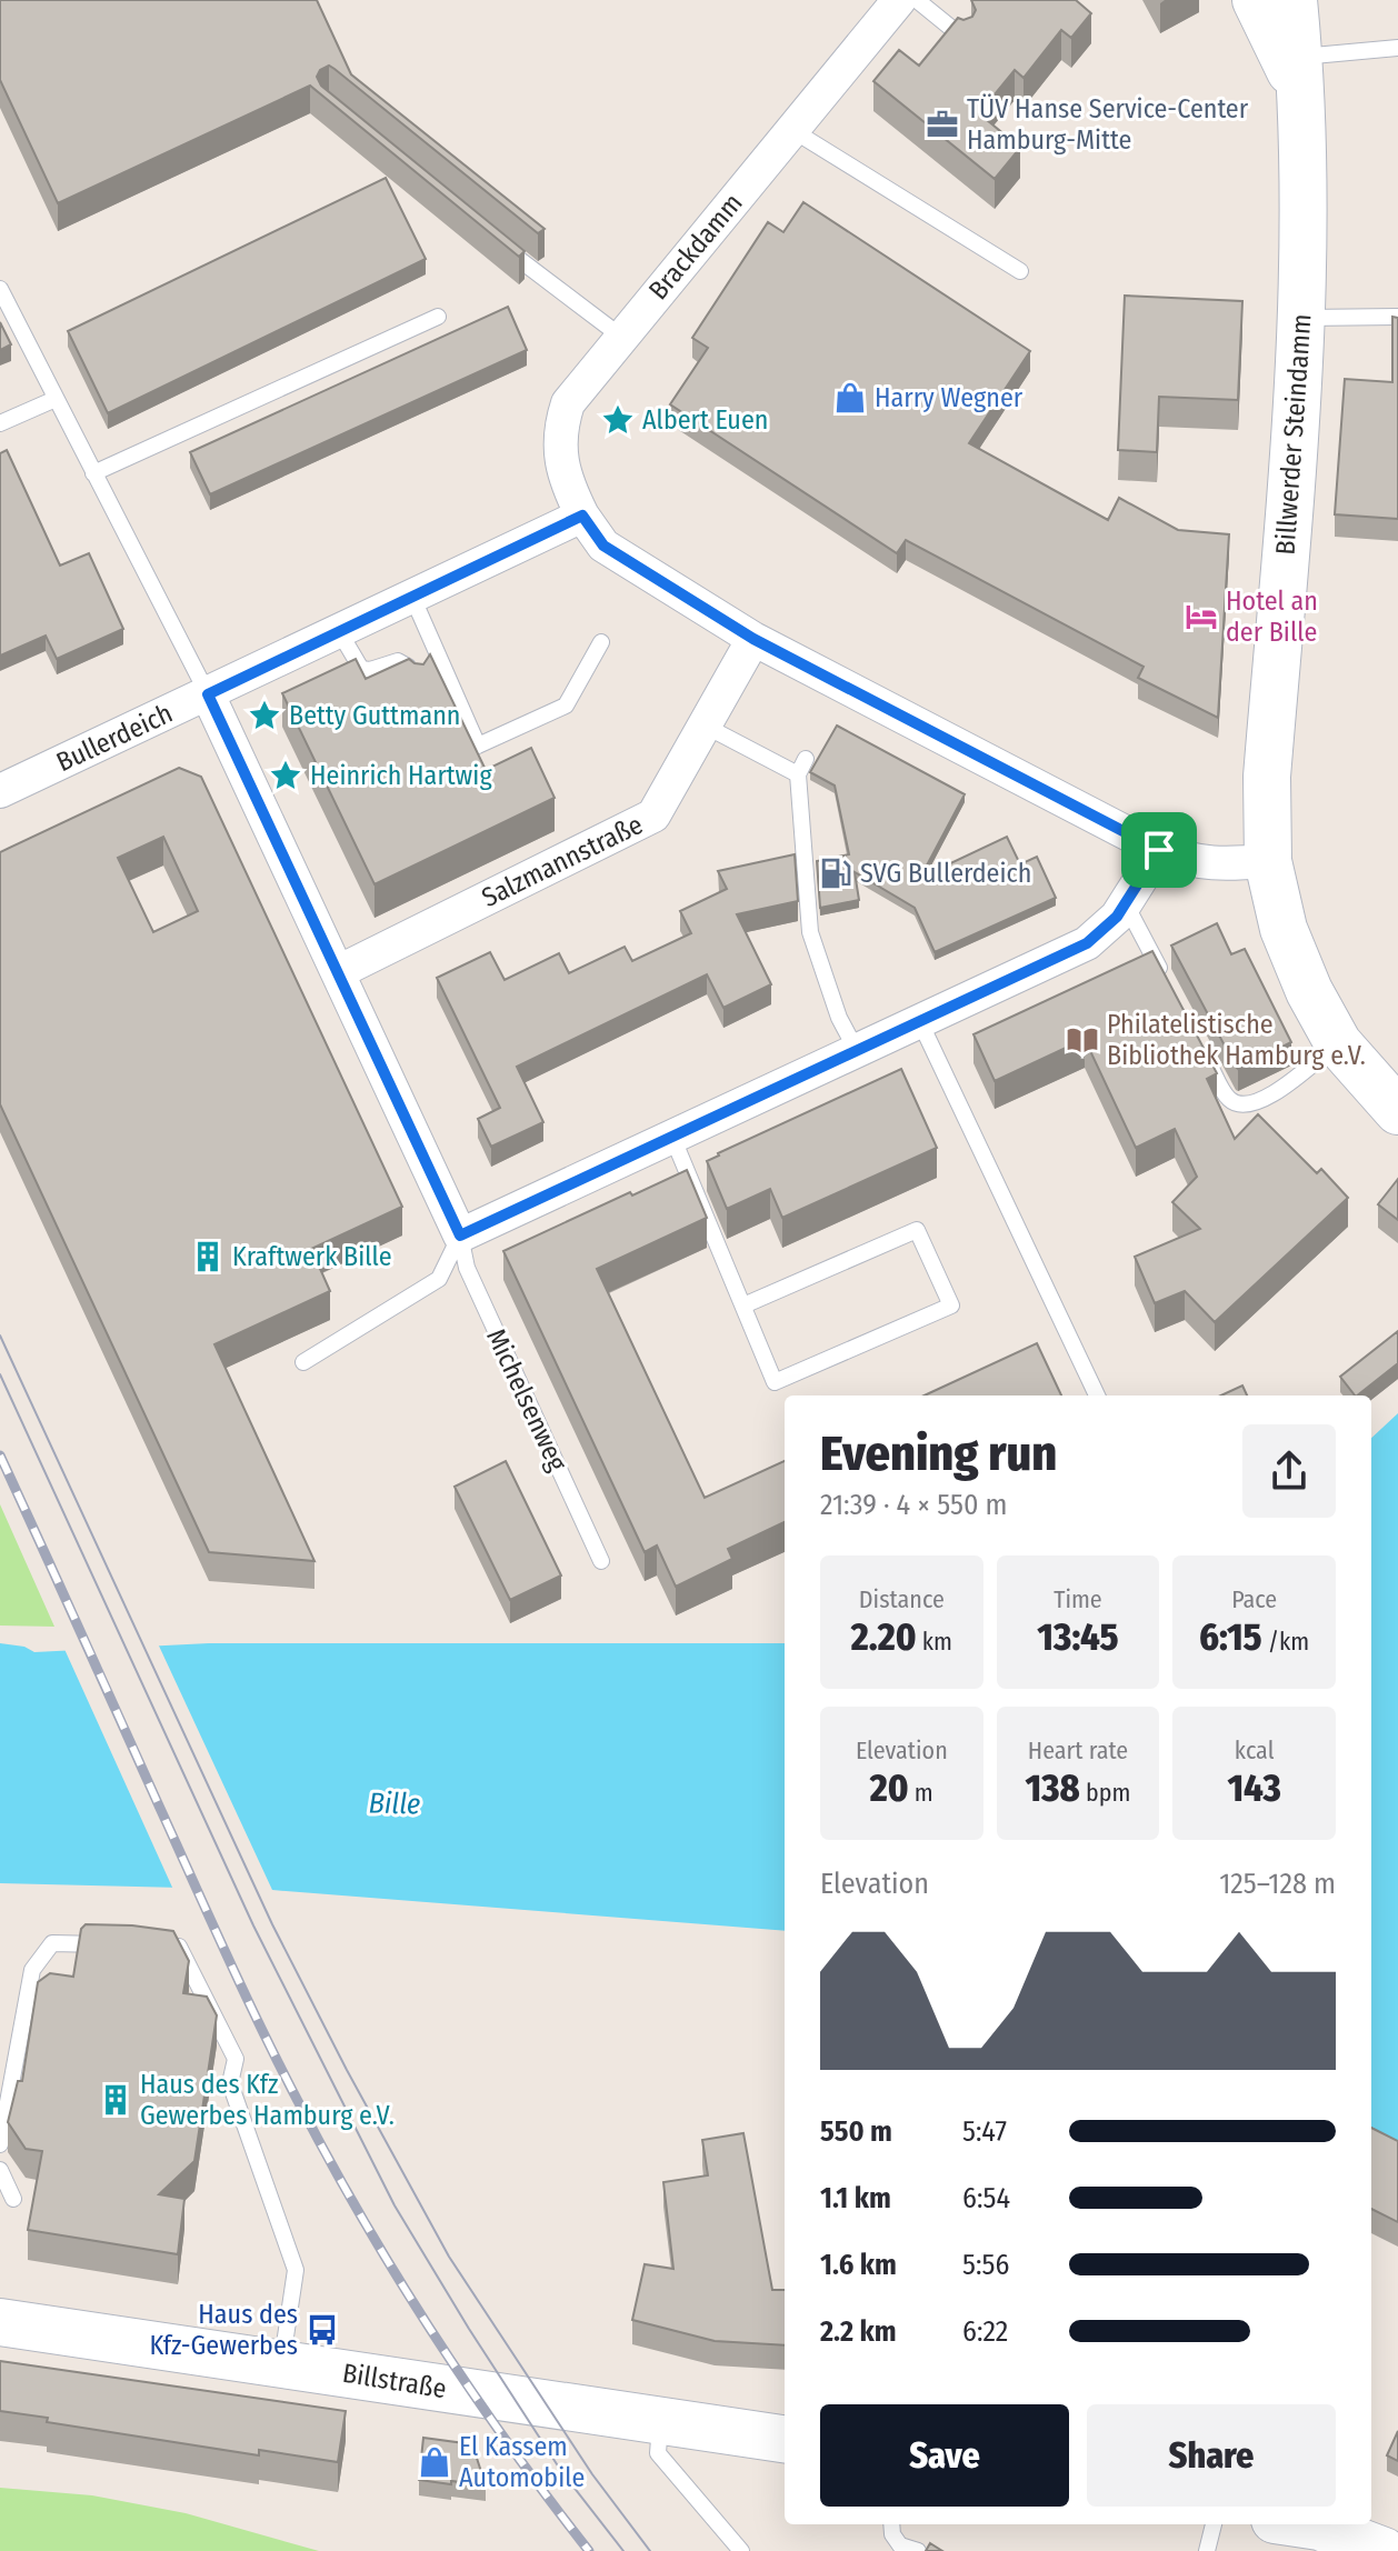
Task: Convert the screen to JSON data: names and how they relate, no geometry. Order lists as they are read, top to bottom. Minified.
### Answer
{"streets":{"main road":["Billwerder Steindamm","Billstraße"],"street":["Brackdamm","Bullerdeich","Salzmannstraße"],"lane":["Michelsenweg"]},"crossings":[["Brackdamm","Bullerdeich"]],"water":["Bille"],"places":{"office":["TÜV Hanse Service-Center Hamburg-Mitte"],"shop":["Harry Wegner","El Kassem Automobile"],"place":["Albert Euen","Betty Guttmann","Heinrich Hartwig"],"hotel":["Hotel an der Bille"],"fuel station":["SVG Bullerdeich"],"library":["Philatelistische Bibliothek Hamburg e.V."],"building":["Kraftwerk Bille","Haus des Kfz Gewerbes Hamburg e.V."],"bus stop":["Haus des Kfz-Gewerbes"]},"page":{"heading":["Evening run","21:39 · 4 × 550 m"],"stats":[["Distance","2.20 km"],["Time","13:45"],["Pace","6:15 /km"],["Elevation","20 m"],["Heart rate","138 bpm"],["kcal","143"]],"chart":["Elevation","125–128 m"],"list":[{"name":"550 m","note":"5:47"},{"name":"1.1 km","note":"6:54"},{"name":"1.6 km","note":"5:56"},{"name":"2.2 km","note":"6:22"}],"buttons":["Save","Share"]}}
